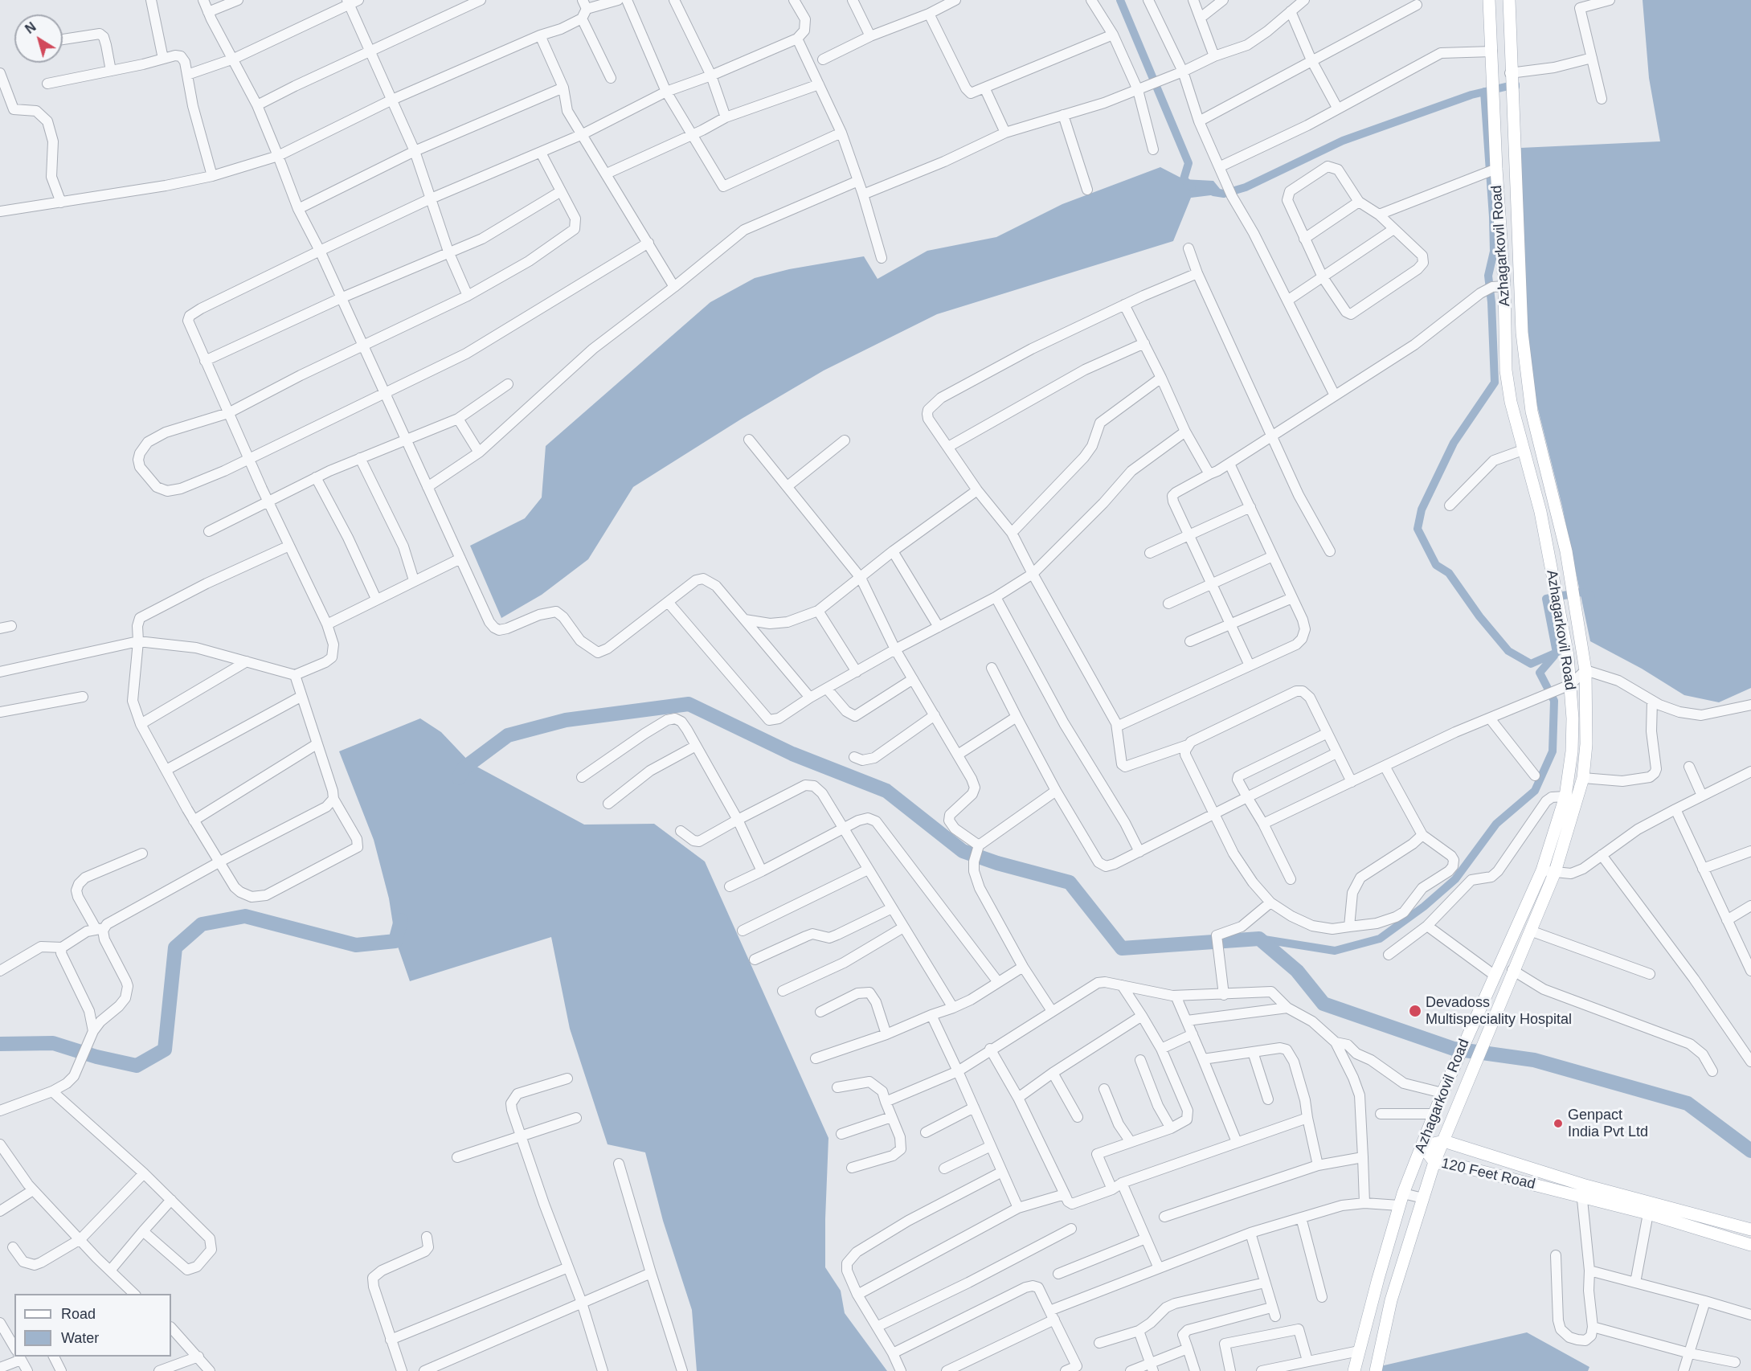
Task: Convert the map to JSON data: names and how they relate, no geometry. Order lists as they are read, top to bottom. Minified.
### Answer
{"streets":{"main road":["Azhagarkovil Road","120 Feet Road"]},"crossings":[["Azhagarkovil Road","120 Feet Road"]],"places":["Devadoss Multispeciality Hospital","Genpact India Pvt Ltd"],"legend":["Road","Water"],"north":"top left"}
